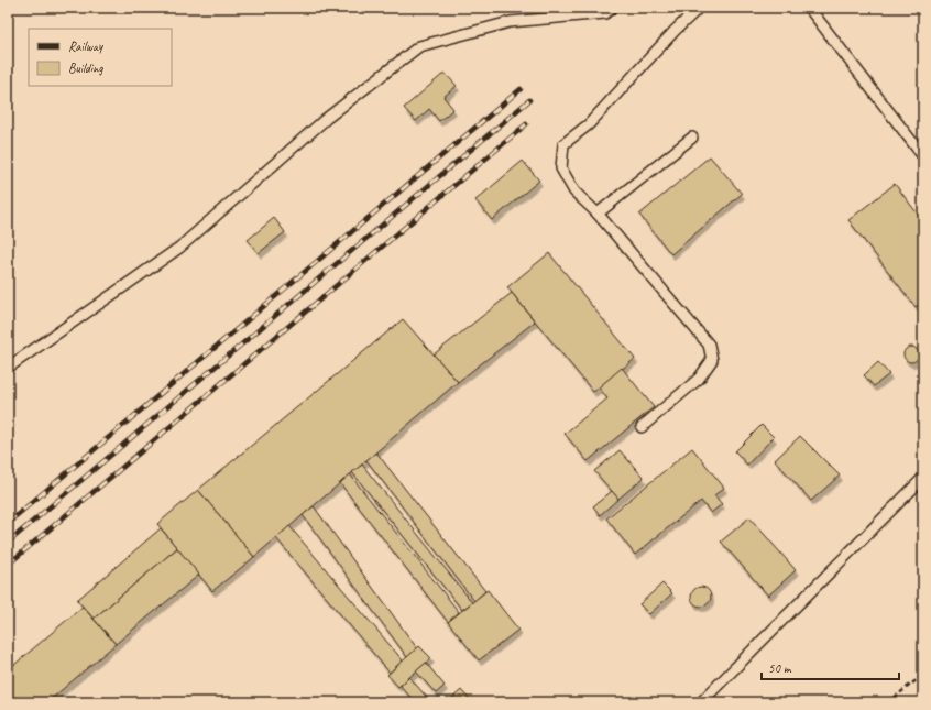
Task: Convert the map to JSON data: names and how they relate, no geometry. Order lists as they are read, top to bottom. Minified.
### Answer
{"legend":["Railway","Building"],"scale_bar":"50 m"}
